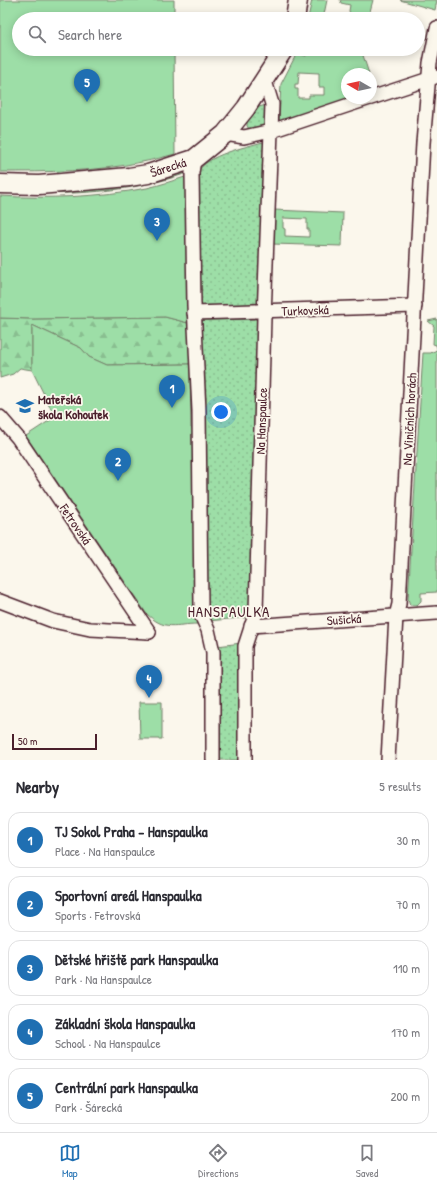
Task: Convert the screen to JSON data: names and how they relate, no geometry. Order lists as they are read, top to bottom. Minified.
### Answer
{"streets":{"street":["Šárecká","Turkovská","Na Viničních horách","Na Hanspaulce","Fetrovská","Sušická"]},"crossings":[["Šárecká","Na Hanspaulce"],["Turkovská","Na Viničních horách"],["Turkovská","Na Hanspaulce"],["Na Viničních horách","Sušická"],["Na Hanspaulce","Sušická"]],"districts":["HANSPAULKA"],"places":{"school or university":["Mateřská škola Kohoutek"]},"scale_bar":"50 m","north":"left","page":{"search":"Search here","pins":["5","3","1","2","4"],"scale":"50 m","heading":["Nearby","5 results"],"list":[{"mark":"1","name":"TJ Sokol Praha - Hanspaulka","note":"Place · Na Hanspaulce","value":"30 m"},{"mark":"2","name":"Sportovní areál Hanspaulka","note":"Sports · Fetrovská","value":"70 m"},{"mark":"3","name":"Dětské hřiště park Hanspaulka","note":"Park · Na Hanspaulce","value":"110 m"},{"mark":"4","name":"Základní škola Hanspaulka","note":"School · Na Hanspaulce","value":"170 m"},{"mark":"5","name":"Centrální park Hanspaulka","note":"Park · Šárecká","value":"200 m"}],"nav":["Map","Directions","Saved"]}}
